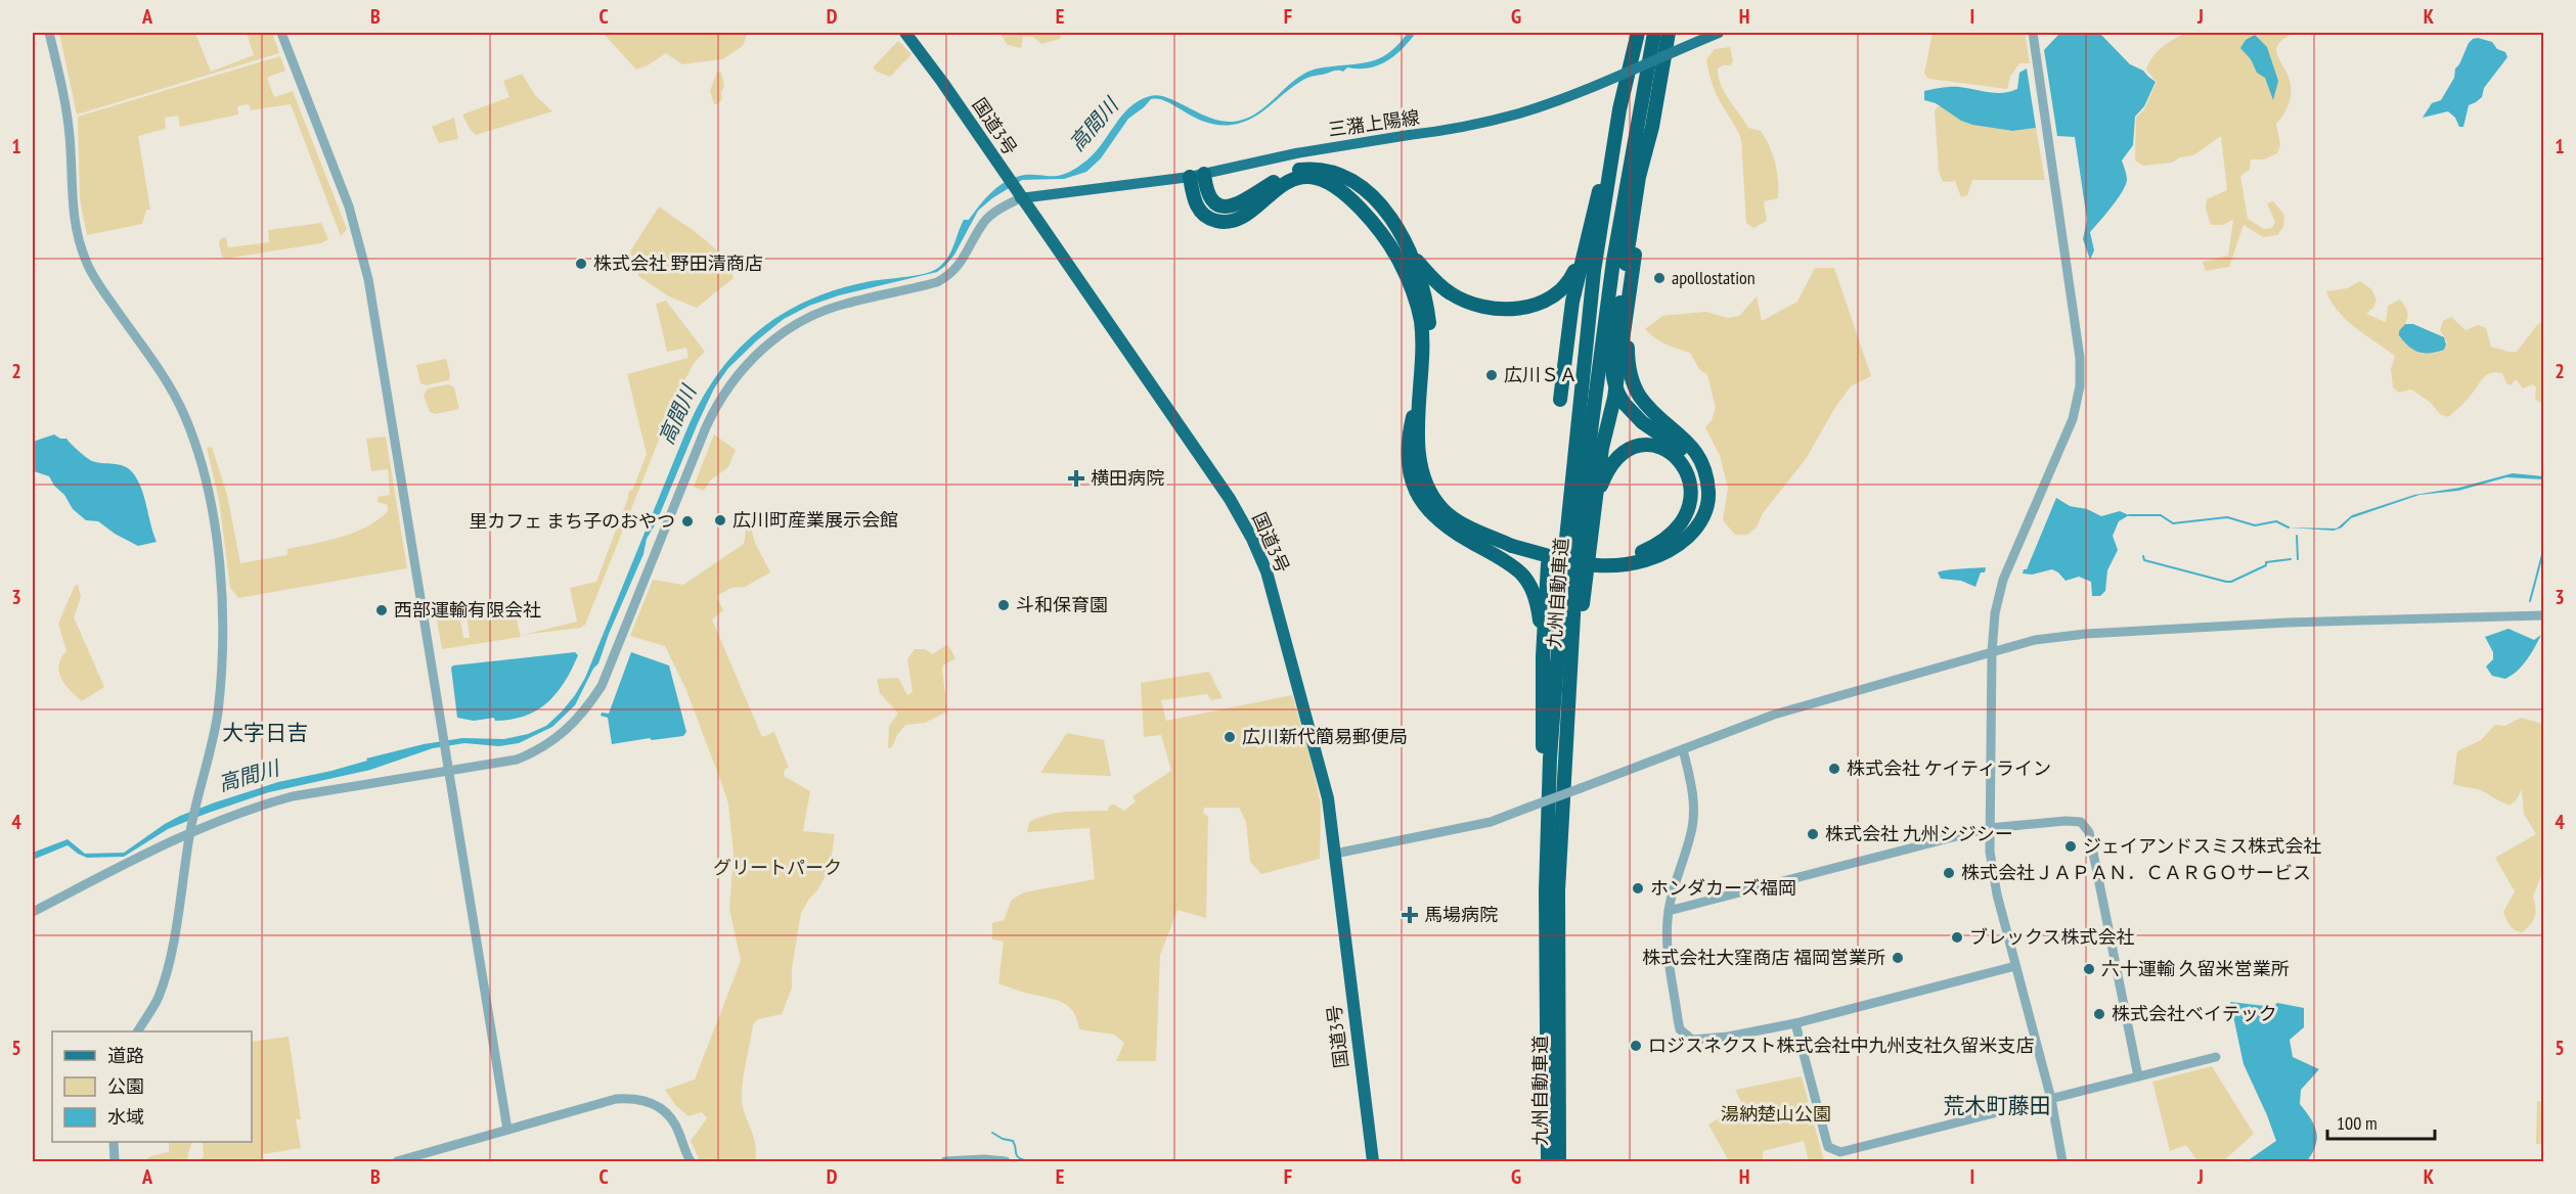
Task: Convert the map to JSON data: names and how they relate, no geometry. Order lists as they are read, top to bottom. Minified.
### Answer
{"streets":{"highway":["国道3号","九州自動車道"],"main road":["三潴上陽線"]},"crossings":[["三潴上陽線","国道3号"]],"districts":["大字日吉","荒木町藤田"],"water":["高間川"],"parks":["グリートパーク","湯納楚山公園"],"places":{"other":["株式会社 野田清商店","apollostation","広川ＳＡ","広川町産業展示会館","里カフェ まち子のおやつ","斗和保育園","西部運輸有限会社","広川新代簡易郵便局","株式会社 ケイティライン","株式会社 九州シジシー","ジェイアンドスミス株式会社","株式会社ＪＡＰＡＮ．ＣＡＲＧＯサービス","ホンダカーズ福岡","ブレックス株式会社","株式会社大窪商店 福岡営業所","六十運輸 久留米営業所","株式会社ベイテック","ロジスネクスト株式会社中九州支社久留米支店"],"health":["横田病院","馬場病院"]},"legend":["道路","公園","水域"],"scale_bar":"100 m","grid":{"columns":["A","B","C","D","E","F","G","H","I","J","K"],"rows":["1","2","3","4","5"]}}
